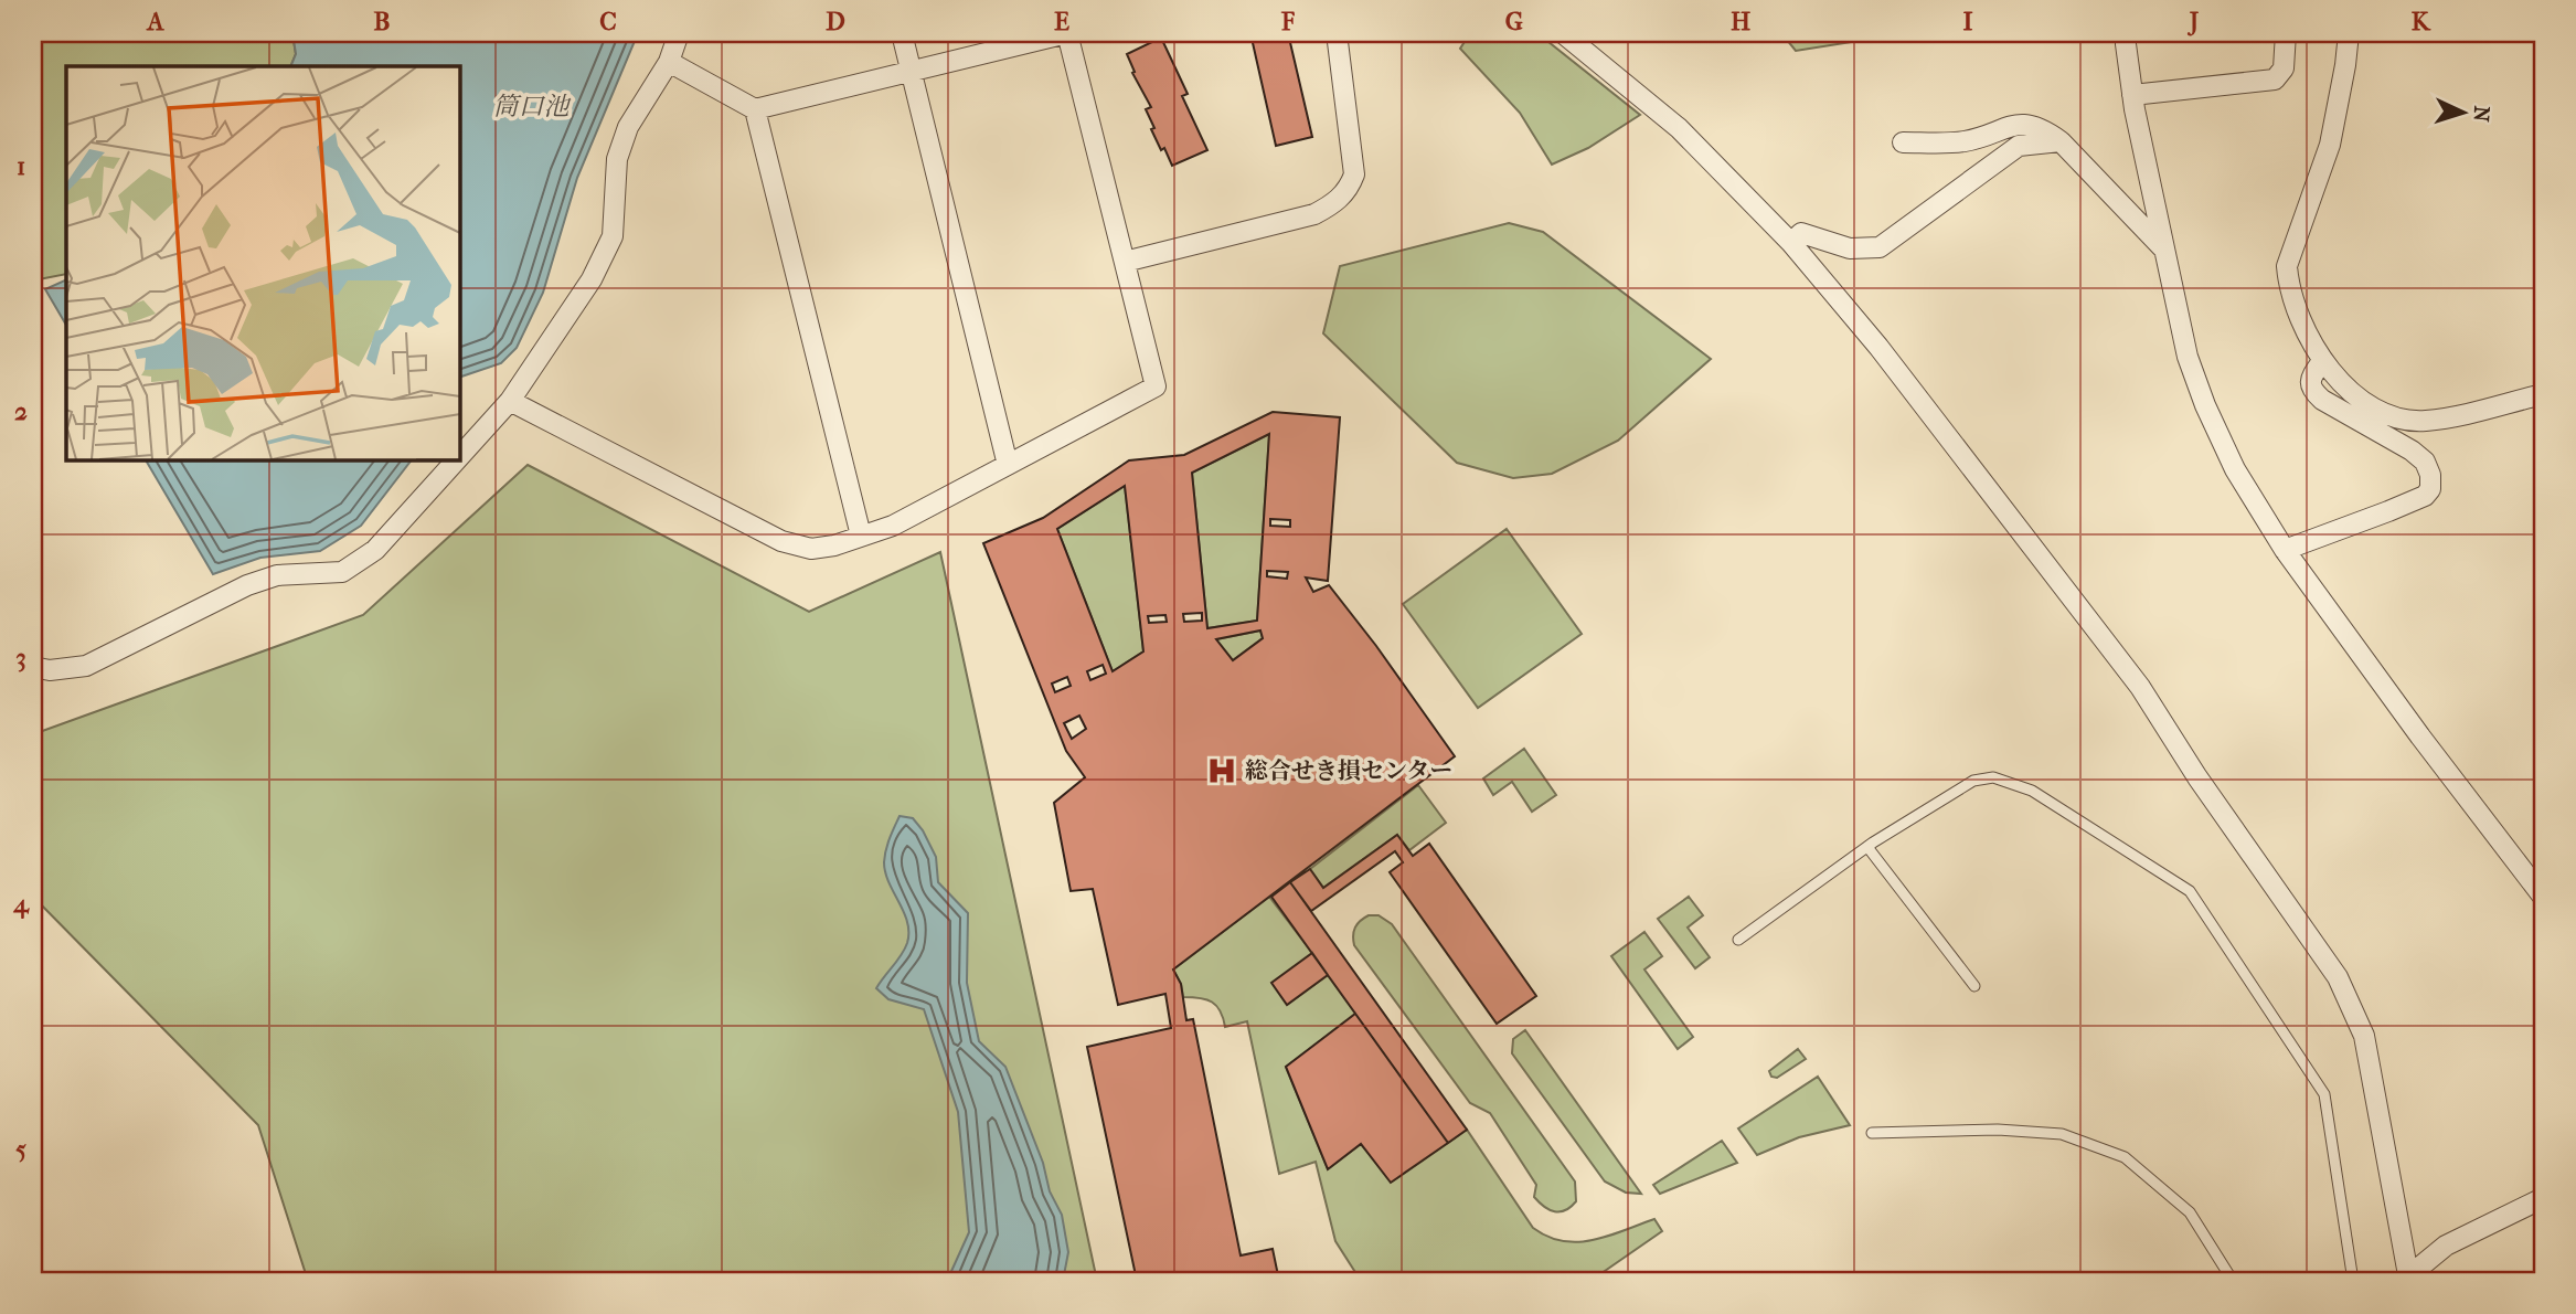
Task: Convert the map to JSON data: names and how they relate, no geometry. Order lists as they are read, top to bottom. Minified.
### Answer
{"water":["筒口池"],"places":{"hospital":["総合せき損センター"]},"north":"right","grid":{"columns":["A","B","C","D","E","F","G","H","I","J","K"],"rows":["1","2","3","4","5"]}}
